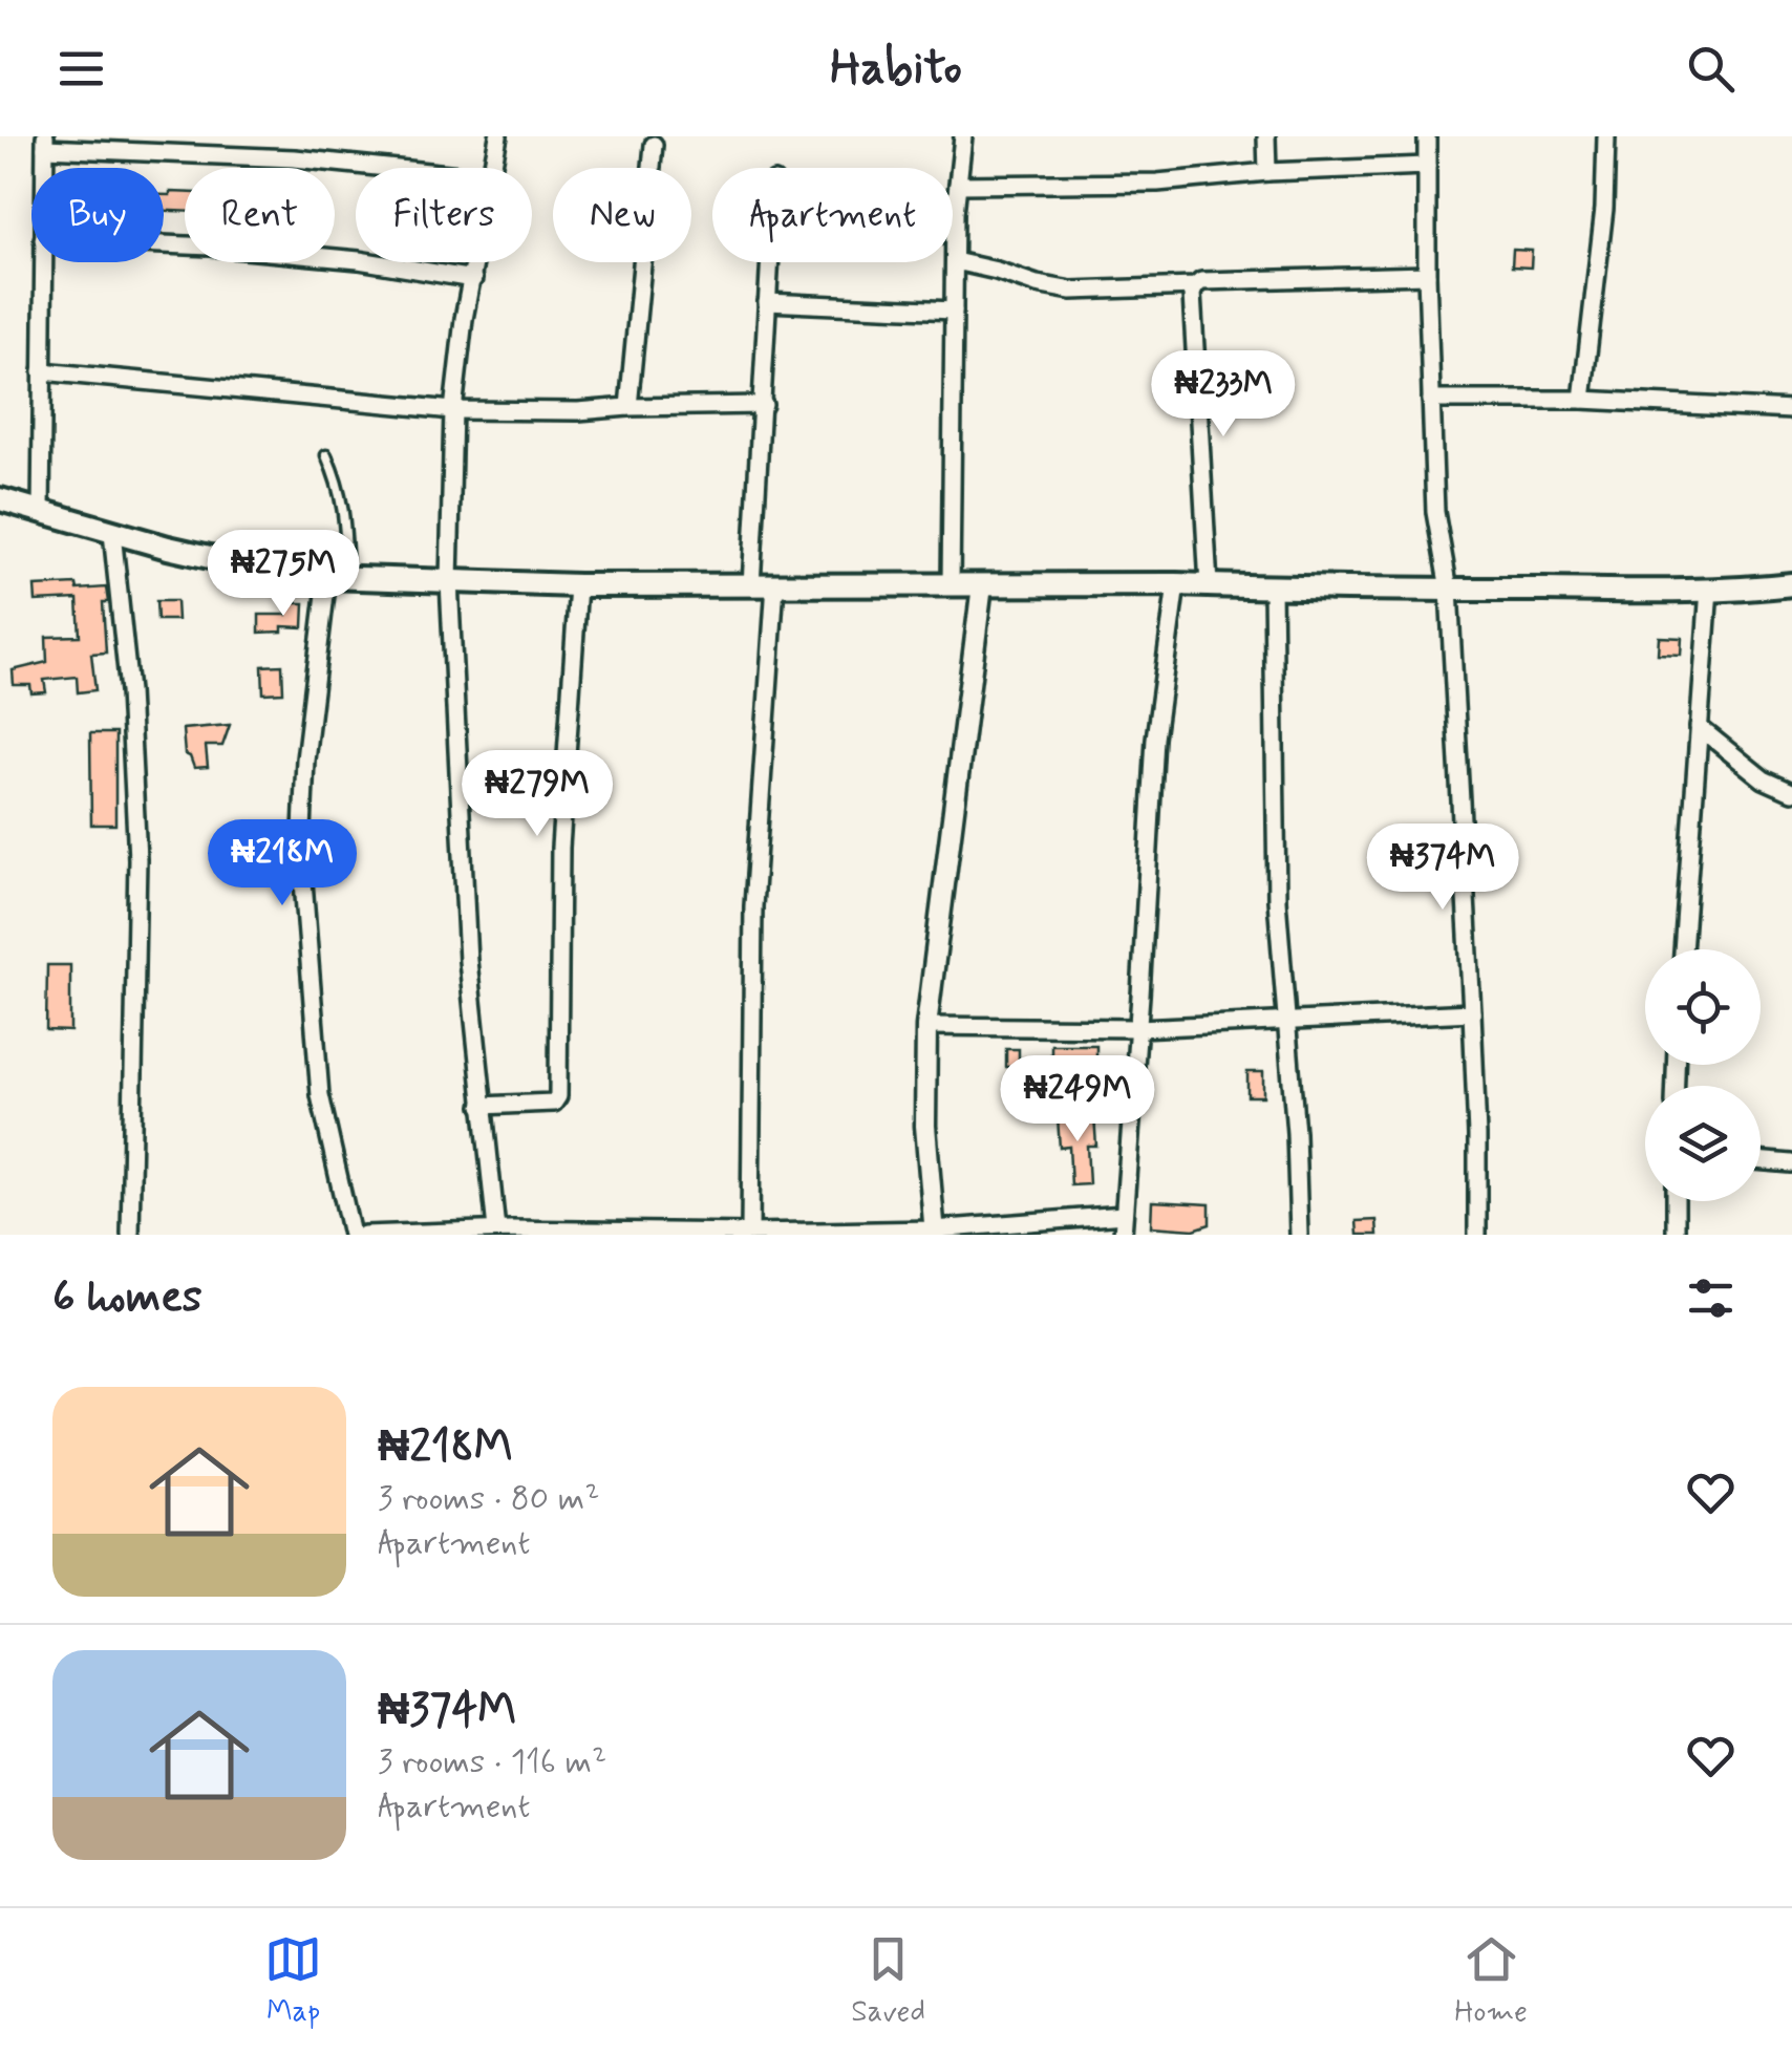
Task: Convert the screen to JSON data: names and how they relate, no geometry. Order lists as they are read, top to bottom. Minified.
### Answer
{"page":{"header":"Habito","chip":["Buy","Rent","Filters","New","Apartment"],"price":["₦233M","₦275M","₦279M","₦218M","₦374M","₦249M"],"heading":"6 homes","list":[{"name":"₦218M","note":"3 rooms · 80 m² · Apartment"},{"name":"₦374M","note":"3 rooms · 116 m² · Apartment"}],"tabs":["Map","Saved","Home"]}}
